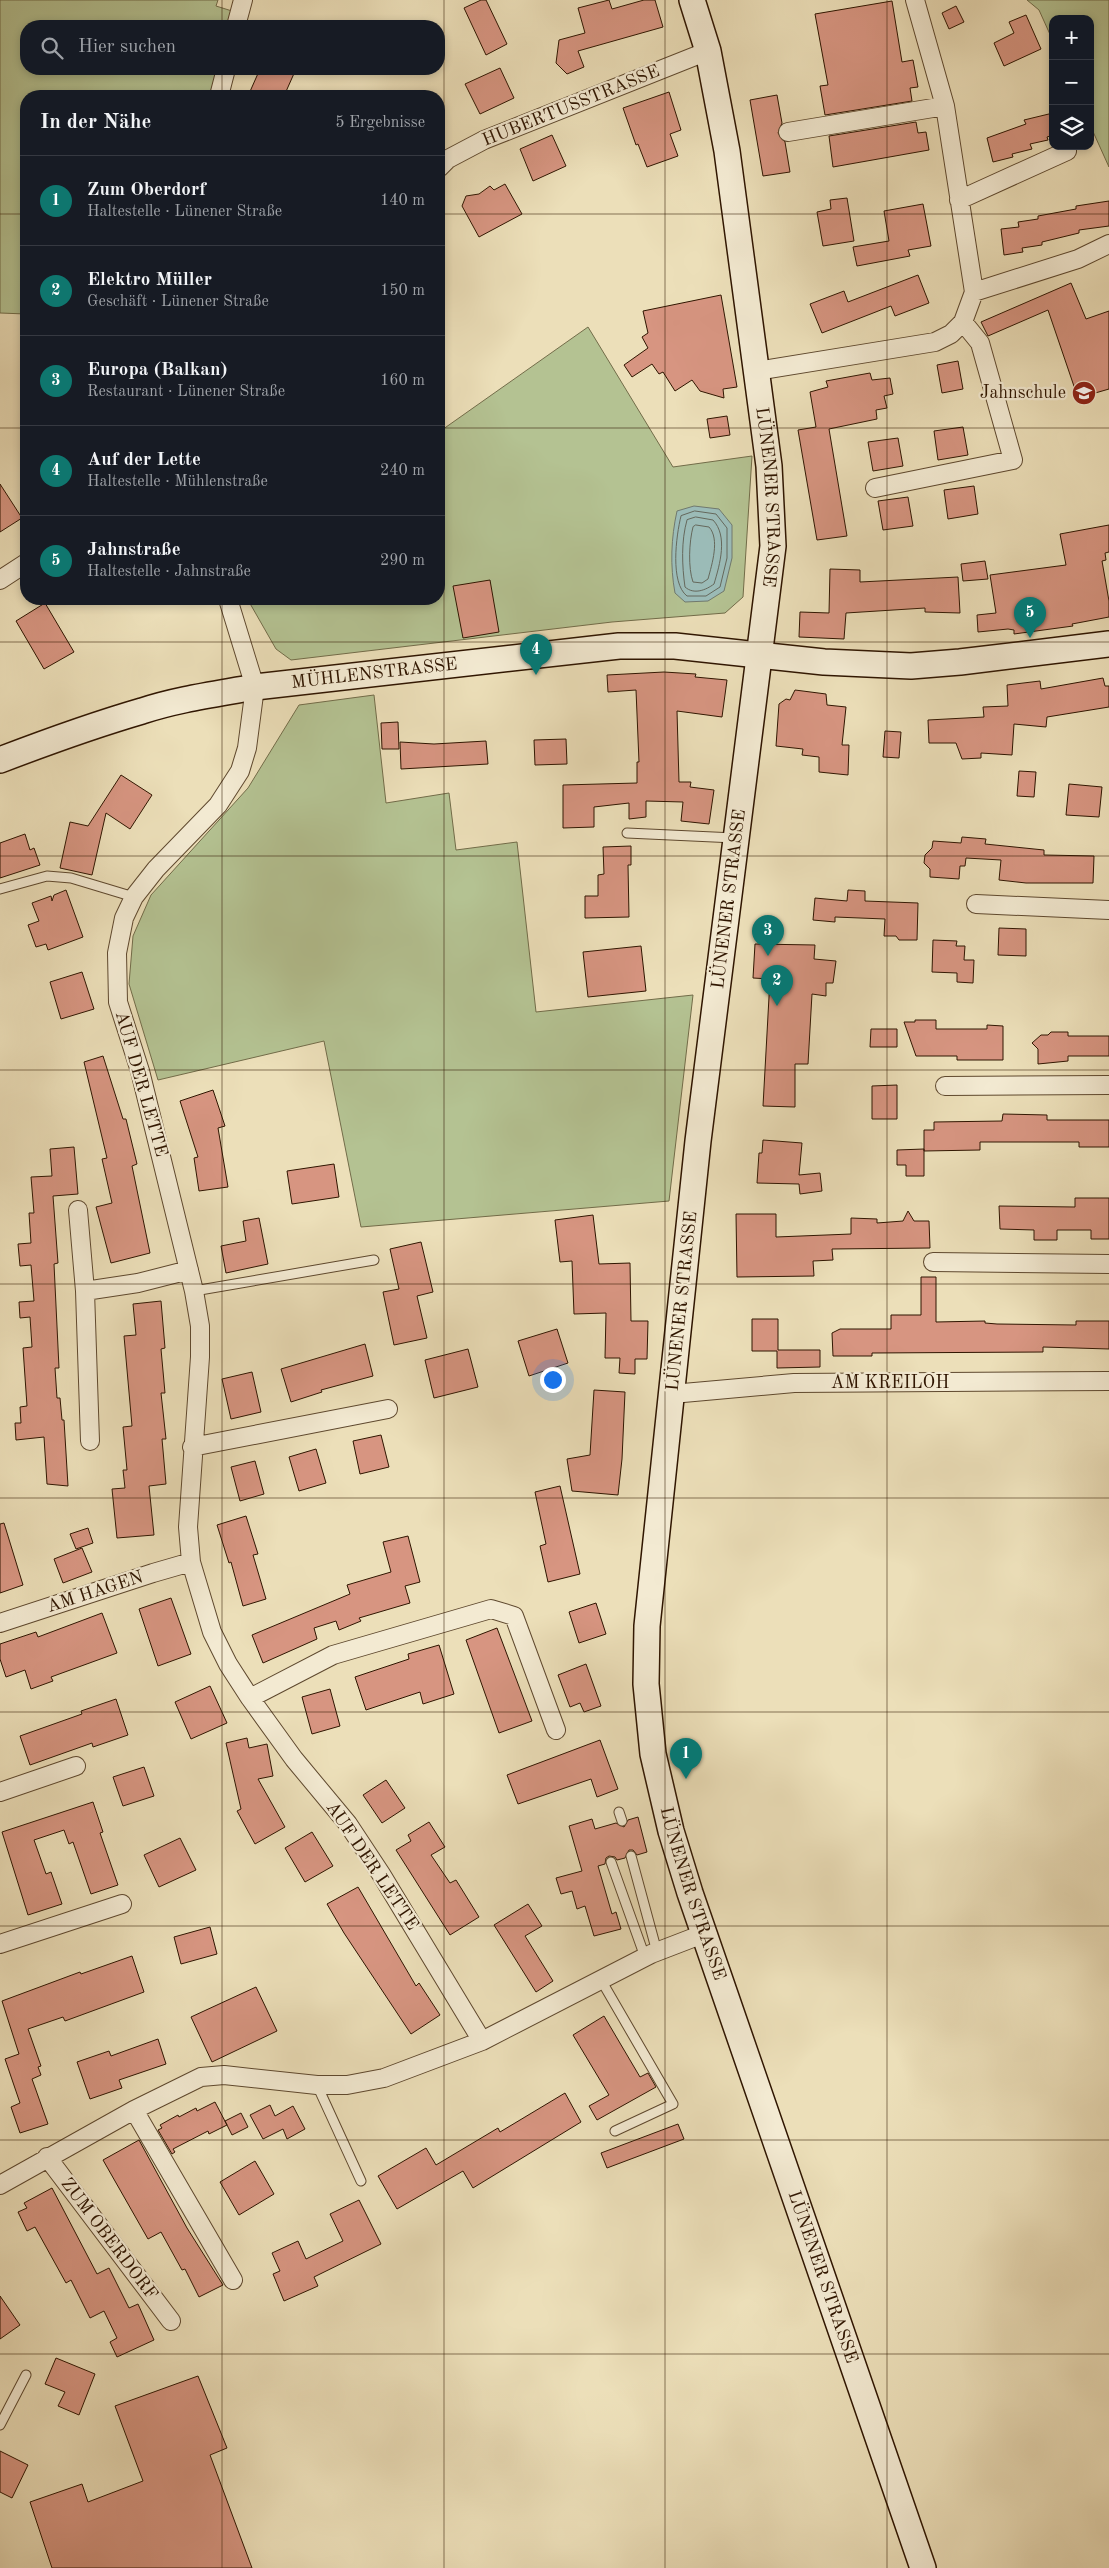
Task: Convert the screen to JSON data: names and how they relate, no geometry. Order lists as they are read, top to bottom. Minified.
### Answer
{"streets":{"main road":["LÜNENER STRASSE","MÜHLENSTRASSE"],"street":["HUBERTUSSTRASSE","AUF DER LETTE","AM KREILOH","AM HAGEN","ZUM OBERDORF"]},"crossings":[["HUBERTUSSTRASSE","LÜNENER STRASSE"],["LÜNENER STRASSE","MÜHLENSTRASSE"],["LÜNENER STRASSE","AM KREILOH"],["MÜHLENSTRASSE","AUF DER LETTE"],["AUF DER LETTE","AM HAGEN"]],"places":{"school or university":["Jahnschule"]},"page":{"map_buttons":["+","−"],"search":"Hier suchen","heading":["In der Nähe","5 Ergebnisse"],"list":[{"mark":"1","name":"Zum Oberdorf","note":"Haltestelle · Lünener Straße","value":"140 m"},{"mark":"2","name":"Elektro Müller","note":"Geschäft · Lünener Straße","value":"150 m"},{"mark":"3","name":"Europa (Balkan)","note":"Restaurant · Lünener Straße","value":"160 m"},{"mark":"4","name":"Auf der Lette","note":"Haltestelle · Mühlenstraße","value":"240 m"},{"mark":"5","name":"Jahnstraße","note":"Haltestelle · Jahnstraße","value":"290 m"}],"pins":["5","4","3","2","1"]}}
